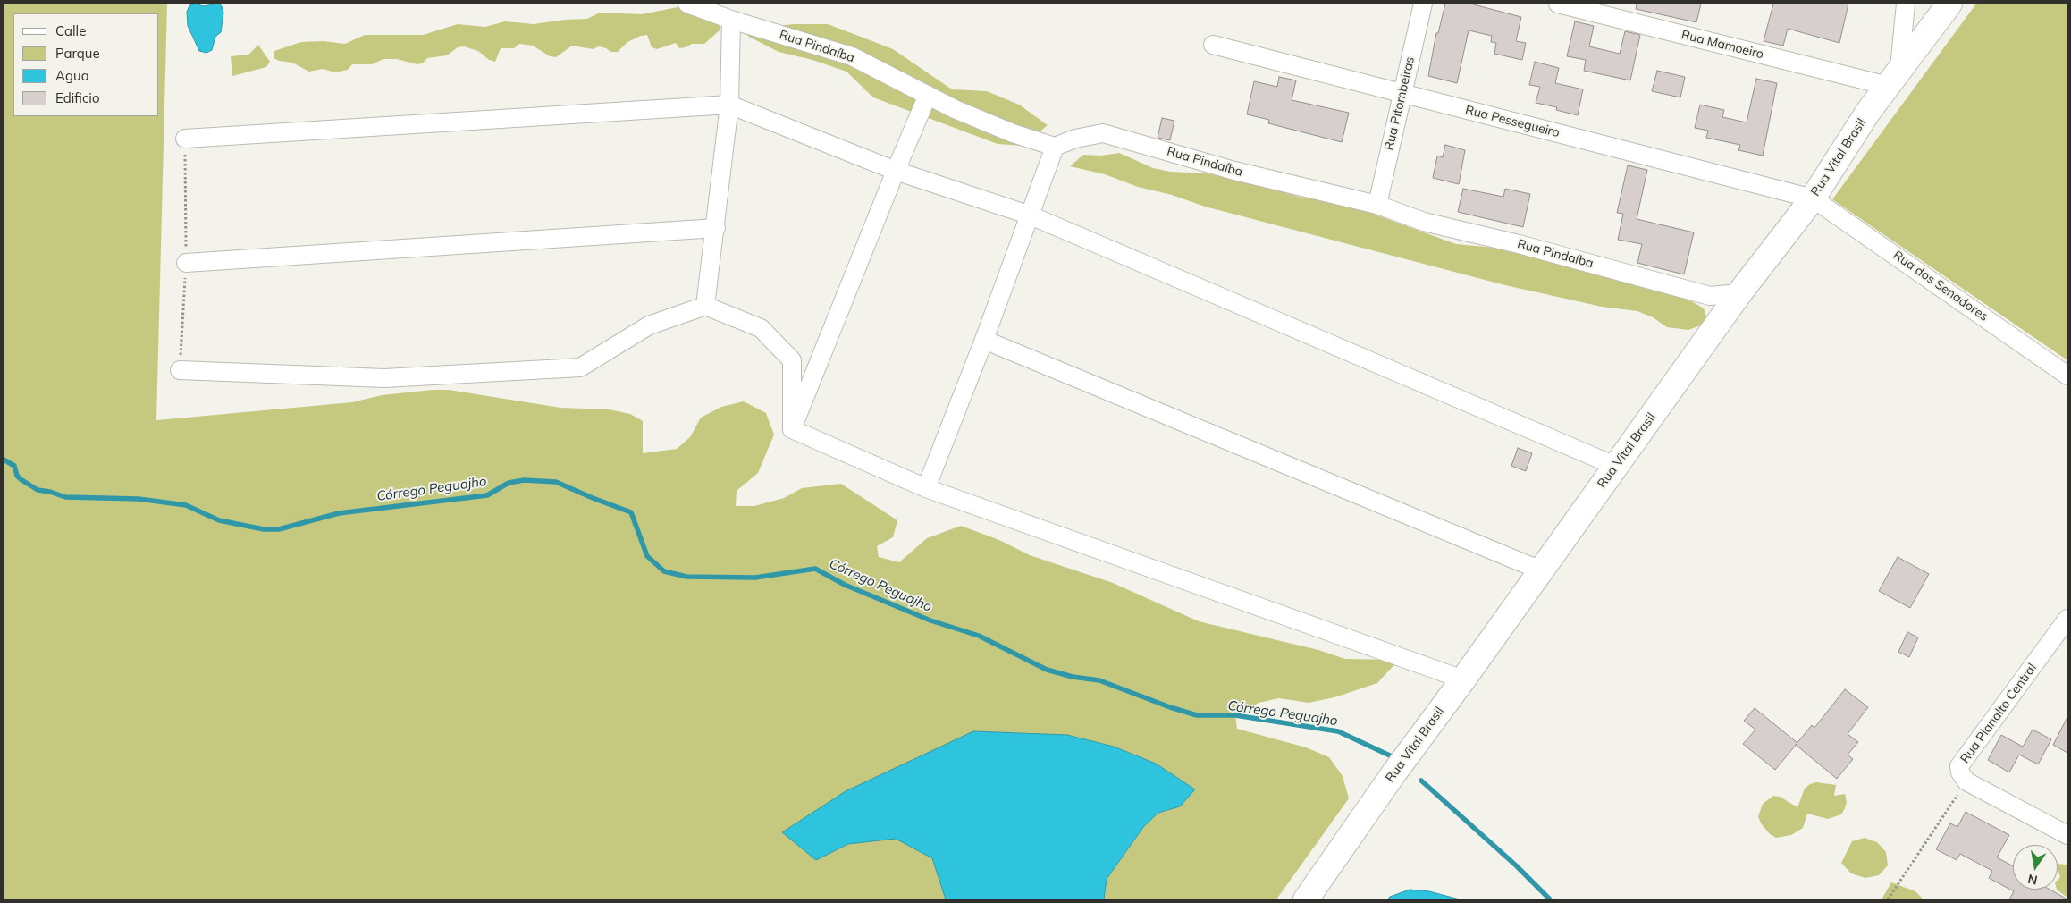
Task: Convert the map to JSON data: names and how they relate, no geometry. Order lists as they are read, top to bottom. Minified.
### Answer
{"streets":{"main road":["Rua Vital Brasil"],"street":["Rua Mamoeiro","Rua Pindaíba","Rua Pitombeiras","Rua Pessegueiro","Rua dos Senadores","Rua Planalto Central"]},"crossings":[["Rua Mamoeiro","Rua Vital Brasil"],["Rua Pindaíba","Rua Pitombeiras"],["Rua Pindaíba","Rua Vital Brasil"],["Rua Pitombeiras","Rua Pessegueiro"],["Rua Pessegueiro","Rua Vital Brasil"],["Rua Pessegueiro","Rua dos Senadores"],["Rua Vital Brasil","Rua dos Senadores"]],"water":["Córrego Peguajho"],"legend":["Calle","Parque","Agua","Edificio"],"north":"bottom"}
